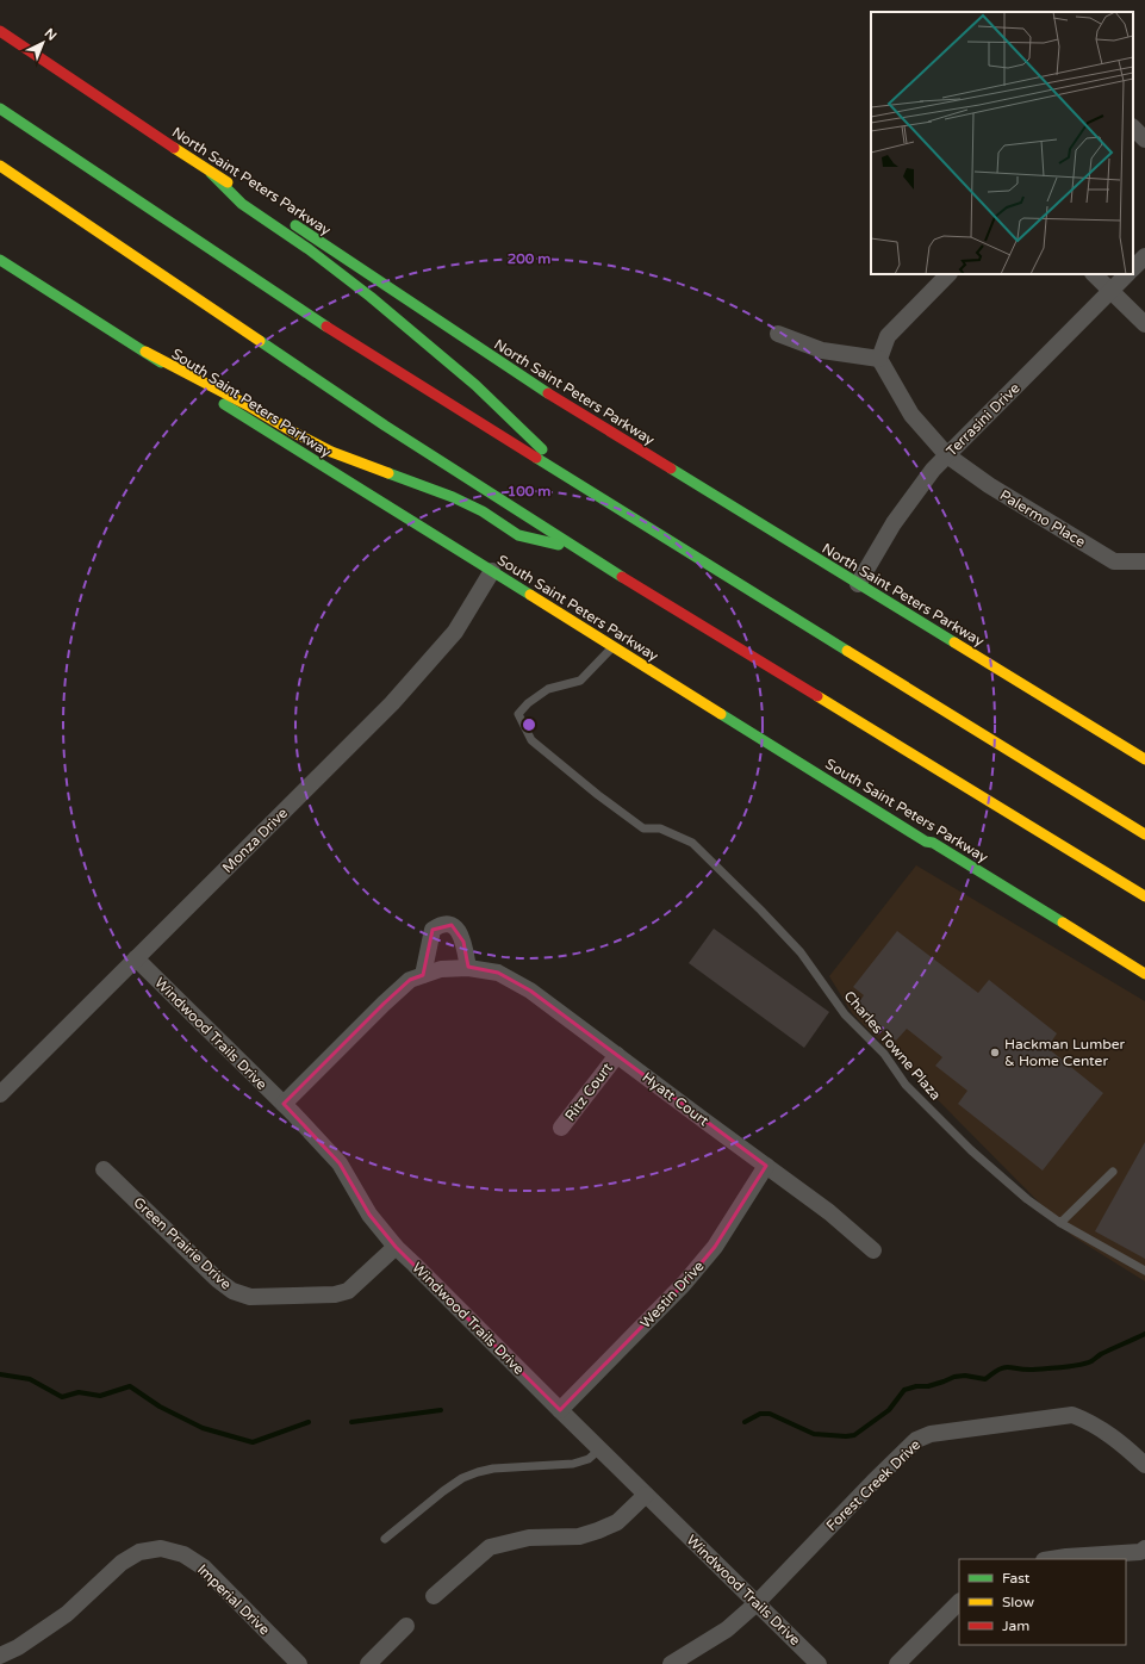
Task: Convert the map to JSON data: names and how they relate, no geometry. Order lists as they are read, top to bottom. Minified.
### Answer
{"streets":{"main road":["North Saint Peters Parkway","South Saint Peters Parkway"],"street":["Terrasini Drive","Palermo Place","Monza Drive","Windwood Trails Drive","Ritz Court","Hyatt Court","Green Prairie Drive","Westin Drive","Forest Creek Drive","Imperial Drive"],"lane":["Charles Towne Plaza"]},"crossings":[["North Saint Peters Parkway","Terrasini Drive"],["South Saint Peters Parkway","Monza Drive"],["South Saint Peters Parkway","Charles Towne Plaza"],["Terrasini Drive","Palermo Place"],["Monza Drive","Windwood Trails Drive"],["Windwood Trails Drive","Hyatt Court"],["Windwood Trails Drive","Green Prairie Drive"],["Windwood Trails Drive","Westin Drive"],["Windwood Trails Drive","Forest Creek Drive"],["Ritz Court","Hyatt Court"],["Hyatt Court","Westin Drive"]],"places":["Hackman Lumber & Home Center"],"legend":["Fast","Slow","Jam"],"north":"top right","rings":["200 m","100 m"]}
